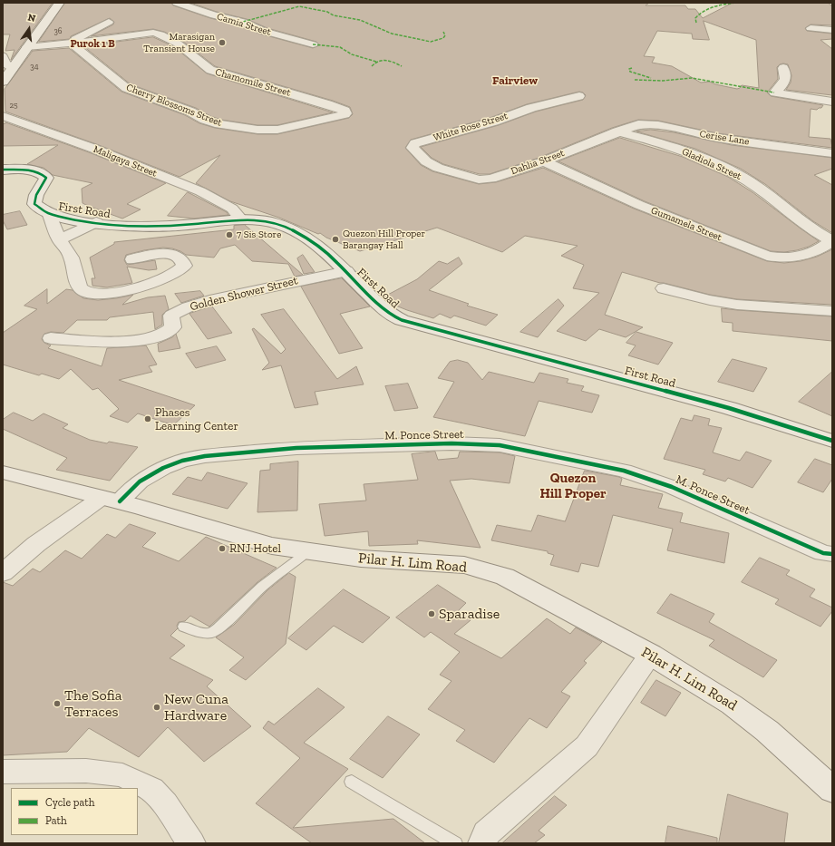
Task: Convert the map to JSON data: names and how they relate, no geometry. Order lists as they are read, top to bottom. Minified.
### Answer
{"streets":{"street":["Camia Street","Chamomile Street","Cherry Blossoms Street","White Rose Street","Cerise Lane","Maligaya Street","Dahlia Street","Gladiola Street","First Road","Gumamela Street","Golden Shower Street","M. Ponce Street","Pilar H. Lim Road"]},"crossings":[["Chamomile Street","Cherry Blossoms Street"],["White Rose Street","Dahlia Street"],["Cerise Lane","Dahlia Street"],["Cerise Lane","Gladiola Street"],["Maligaya Street","First Road"],["Dahlia Street","Gladiola Street"],["Dahlia Street","Gumamela Street"],["Gladiola Street","Gumamela Street"],["First Road","Golden Shower Street"],["M. Ponce Street","Pilar H. Lim Road"]],"districts":["Purok 1 B","Fairview","Quezon Hill Proper"],"places":["Marasigan Transient House","7 Sis Store","Quezon Hill Proper Barangay Hall","Phases Learning Center","RNJ Hotel","Sparadise","The Sofia Terraces","New Cuna Hardware"],"house_numbers":["36","34","25"],"legend":["Cycle path","Path"],"north":"top"}
